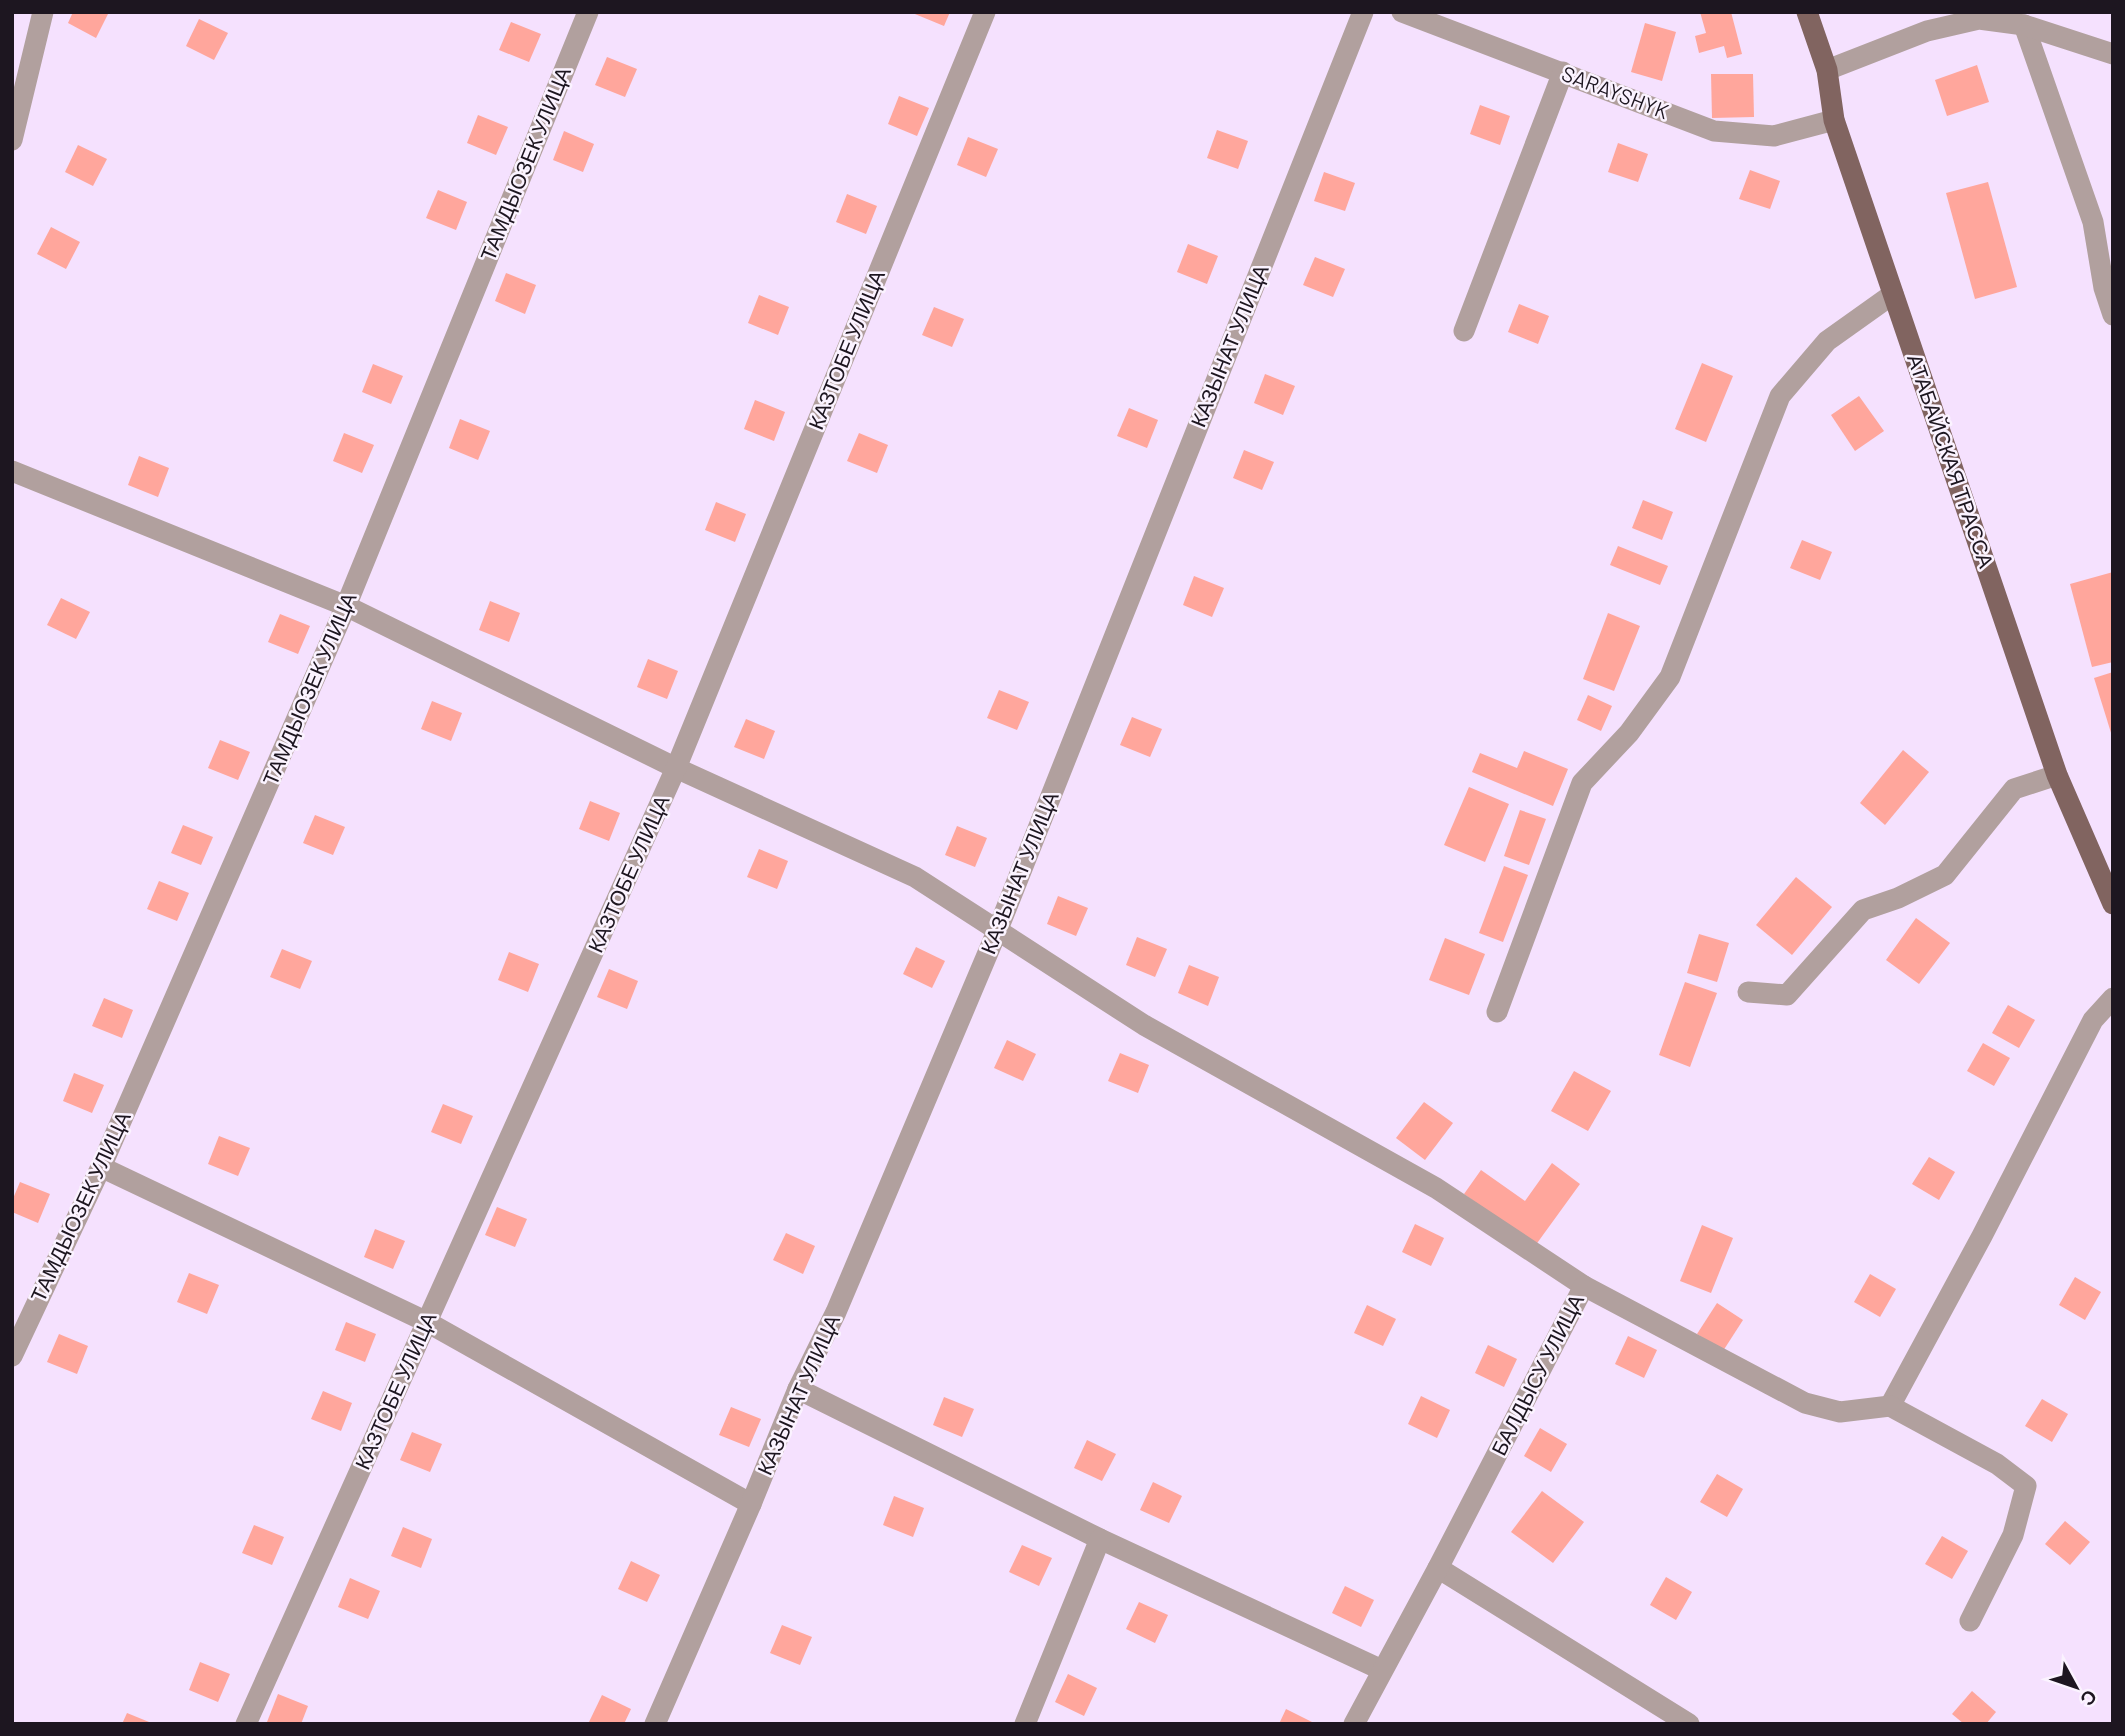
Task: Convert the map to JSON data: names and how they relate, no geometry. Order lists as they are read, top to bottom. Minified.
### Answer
{"streets":{"main road":["АТАБАЙСКАЯ ТРАССА"],"street":["SARAYSHYK","ТАМДЫОЗЕК УЛИЦА","КАЗЫНАТ УЛИЦА","КАЗТОБЕ УЛИЦА","БАЛДЫСУ УЛИЦА"]},"crossings":[["SARAYSHYK","АТАБАЙСКАЯ ТРАССА"]],"north":"bottom right"}
